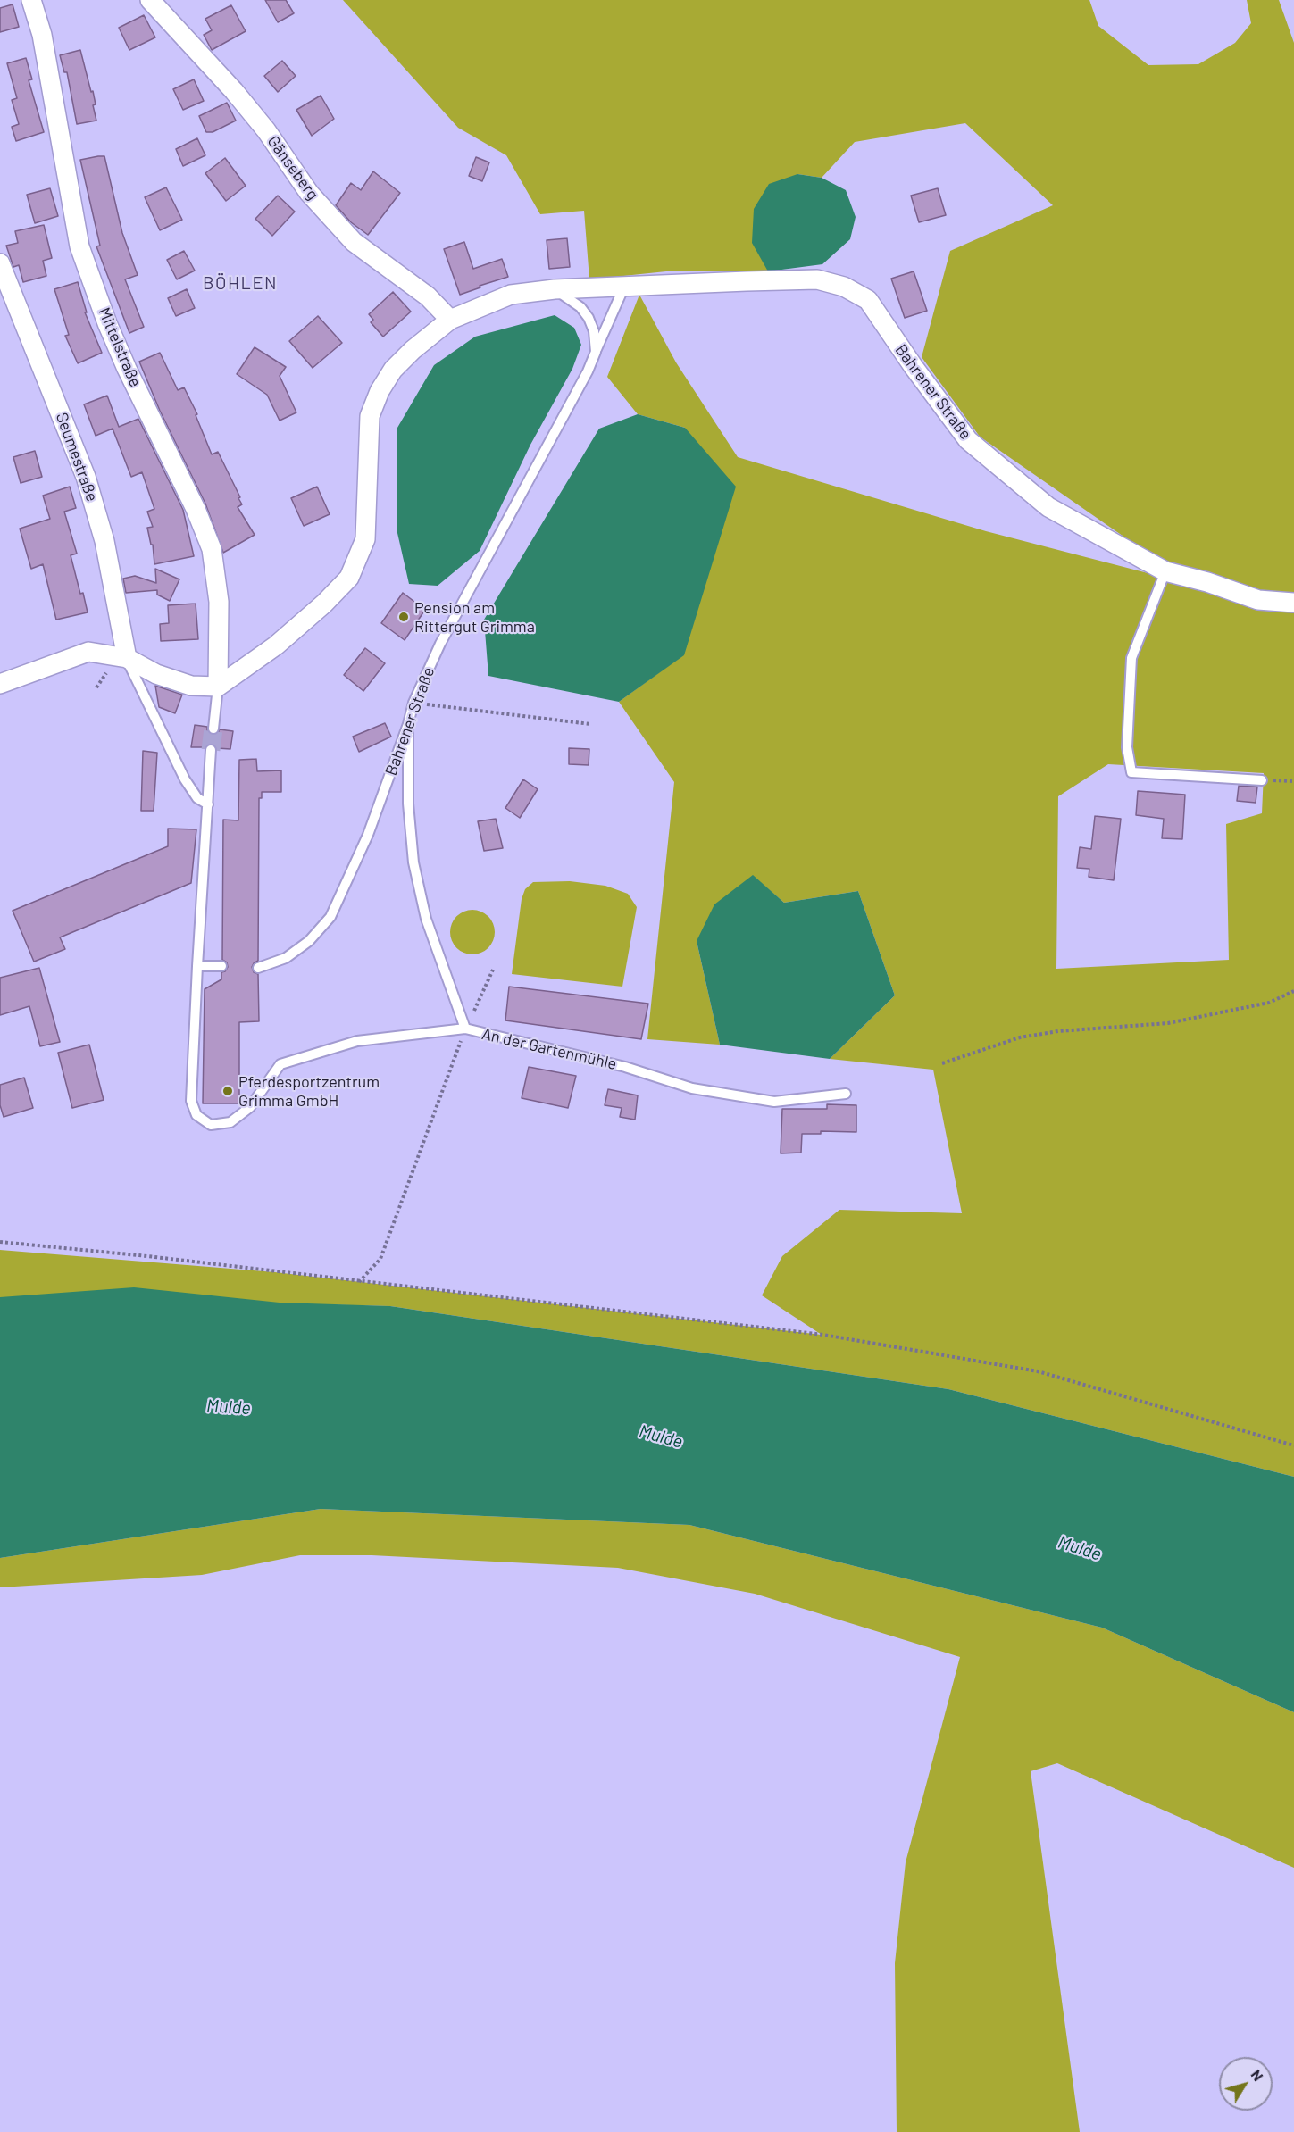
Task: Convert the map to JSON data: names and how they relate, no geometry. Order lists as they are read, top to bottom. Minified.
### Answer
{"streets":{"street":["Gänseberg","Mittelstraße","Bahrener Straße","Seumestraße"],"lane":["An der Gartenmühle"]},"crossings":[["Gänseberg","Bahrener Straße"],["Mittelstraße","Bahrener Straße"],["Bahrener Straße","An der Gartenmühle"]],"districts":["BÖHLEN"],"water":["Mulde"],"places":["Pension am Rittergut Grimma","Pferdesportzentrum Grimma GmbH"],"north":"top right"}
